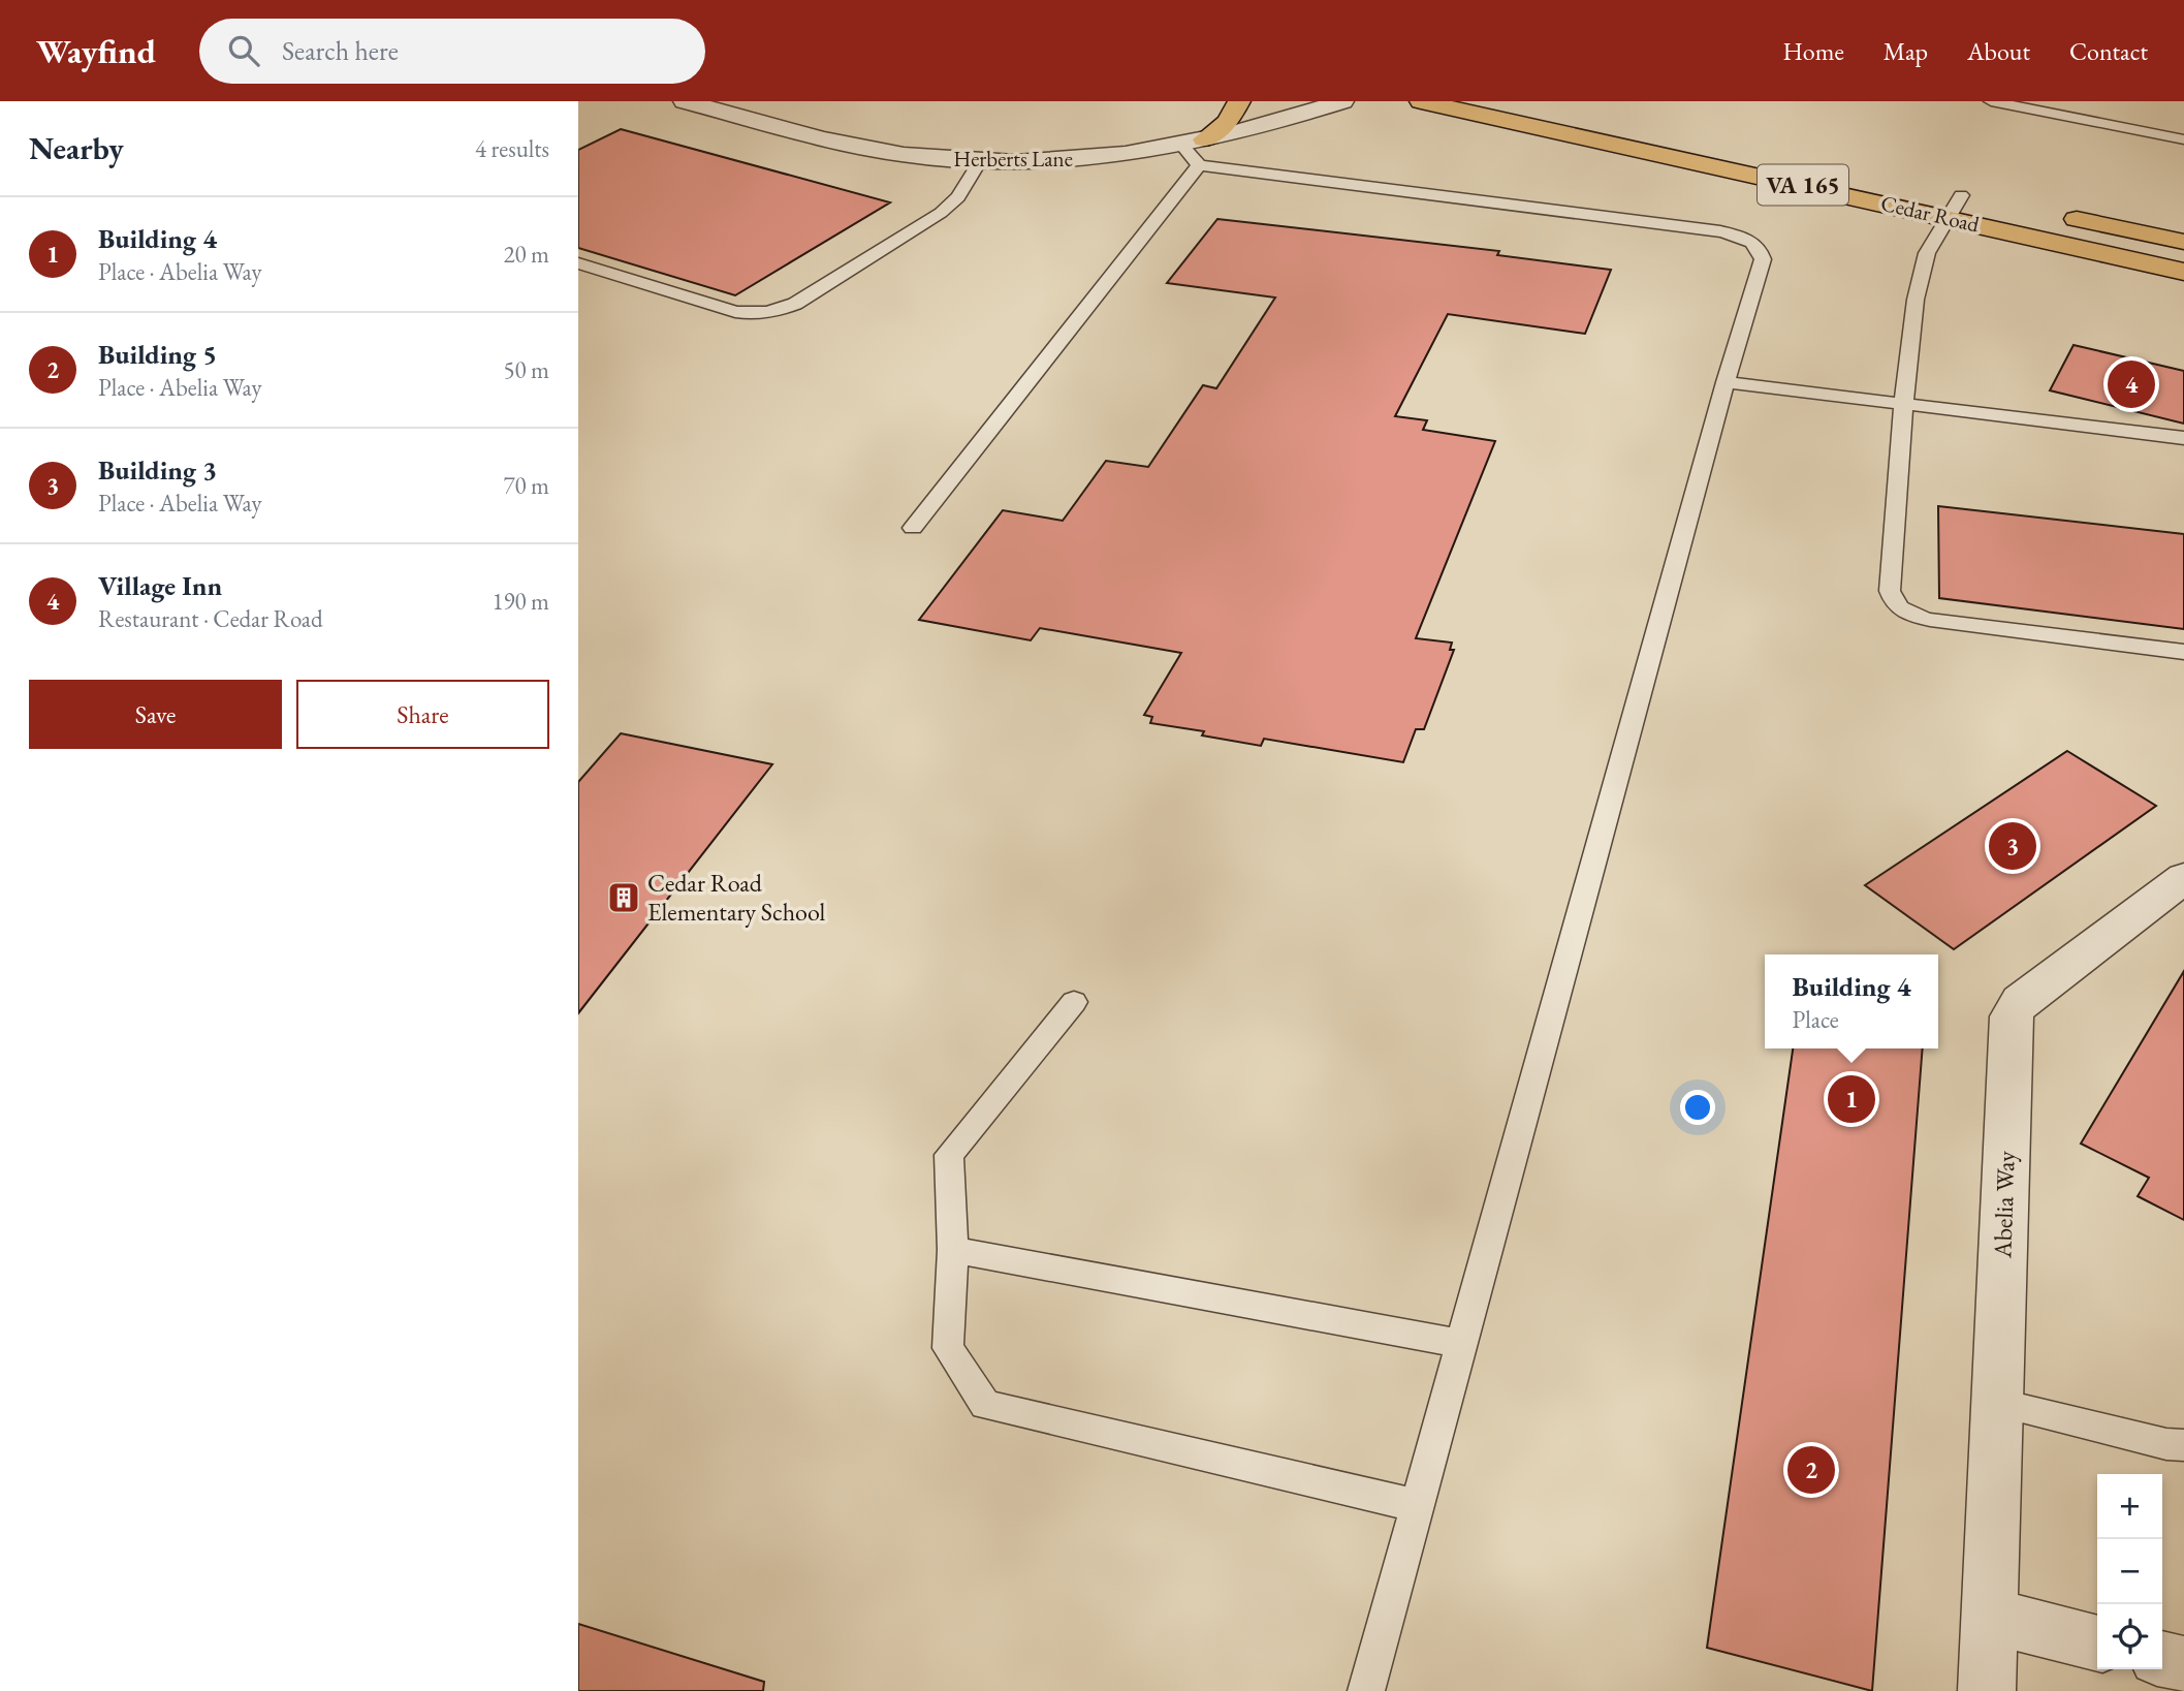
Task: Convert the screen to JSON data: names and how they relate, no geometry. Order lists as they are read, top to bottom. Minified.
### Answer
{"streets":{"main road":["VA 165","Cedar Road"],"street":["Herberts Lane","Abelia Way"]},"places":{"building":["Cedar Road Elementary School"]},"page":{"header":"Wayfind","search":"Search here","nav":["Home","Map","About","Contact"],"heading":["Nearby","4 results"],"list":[{"mark":"1","name":"Building 4","note":"Place · Abelia Way","value":"20 m"},{"mark":"2","name":"Building 5","note":"Place · Abelia Way","value":"50 m"},{"mark":"3","name":"Building 3","note":"Place · Abelia Way","value":"70 m"},{"mark":"4","name":"Village Inn","note":"Restaurant · Cedar Road","value":"190 m"}],"pins":["4","3","1","2"],"buttons":["Save","Share"],"popup":["Building 4","Place"],"map_buttons":["+","−"]}}
